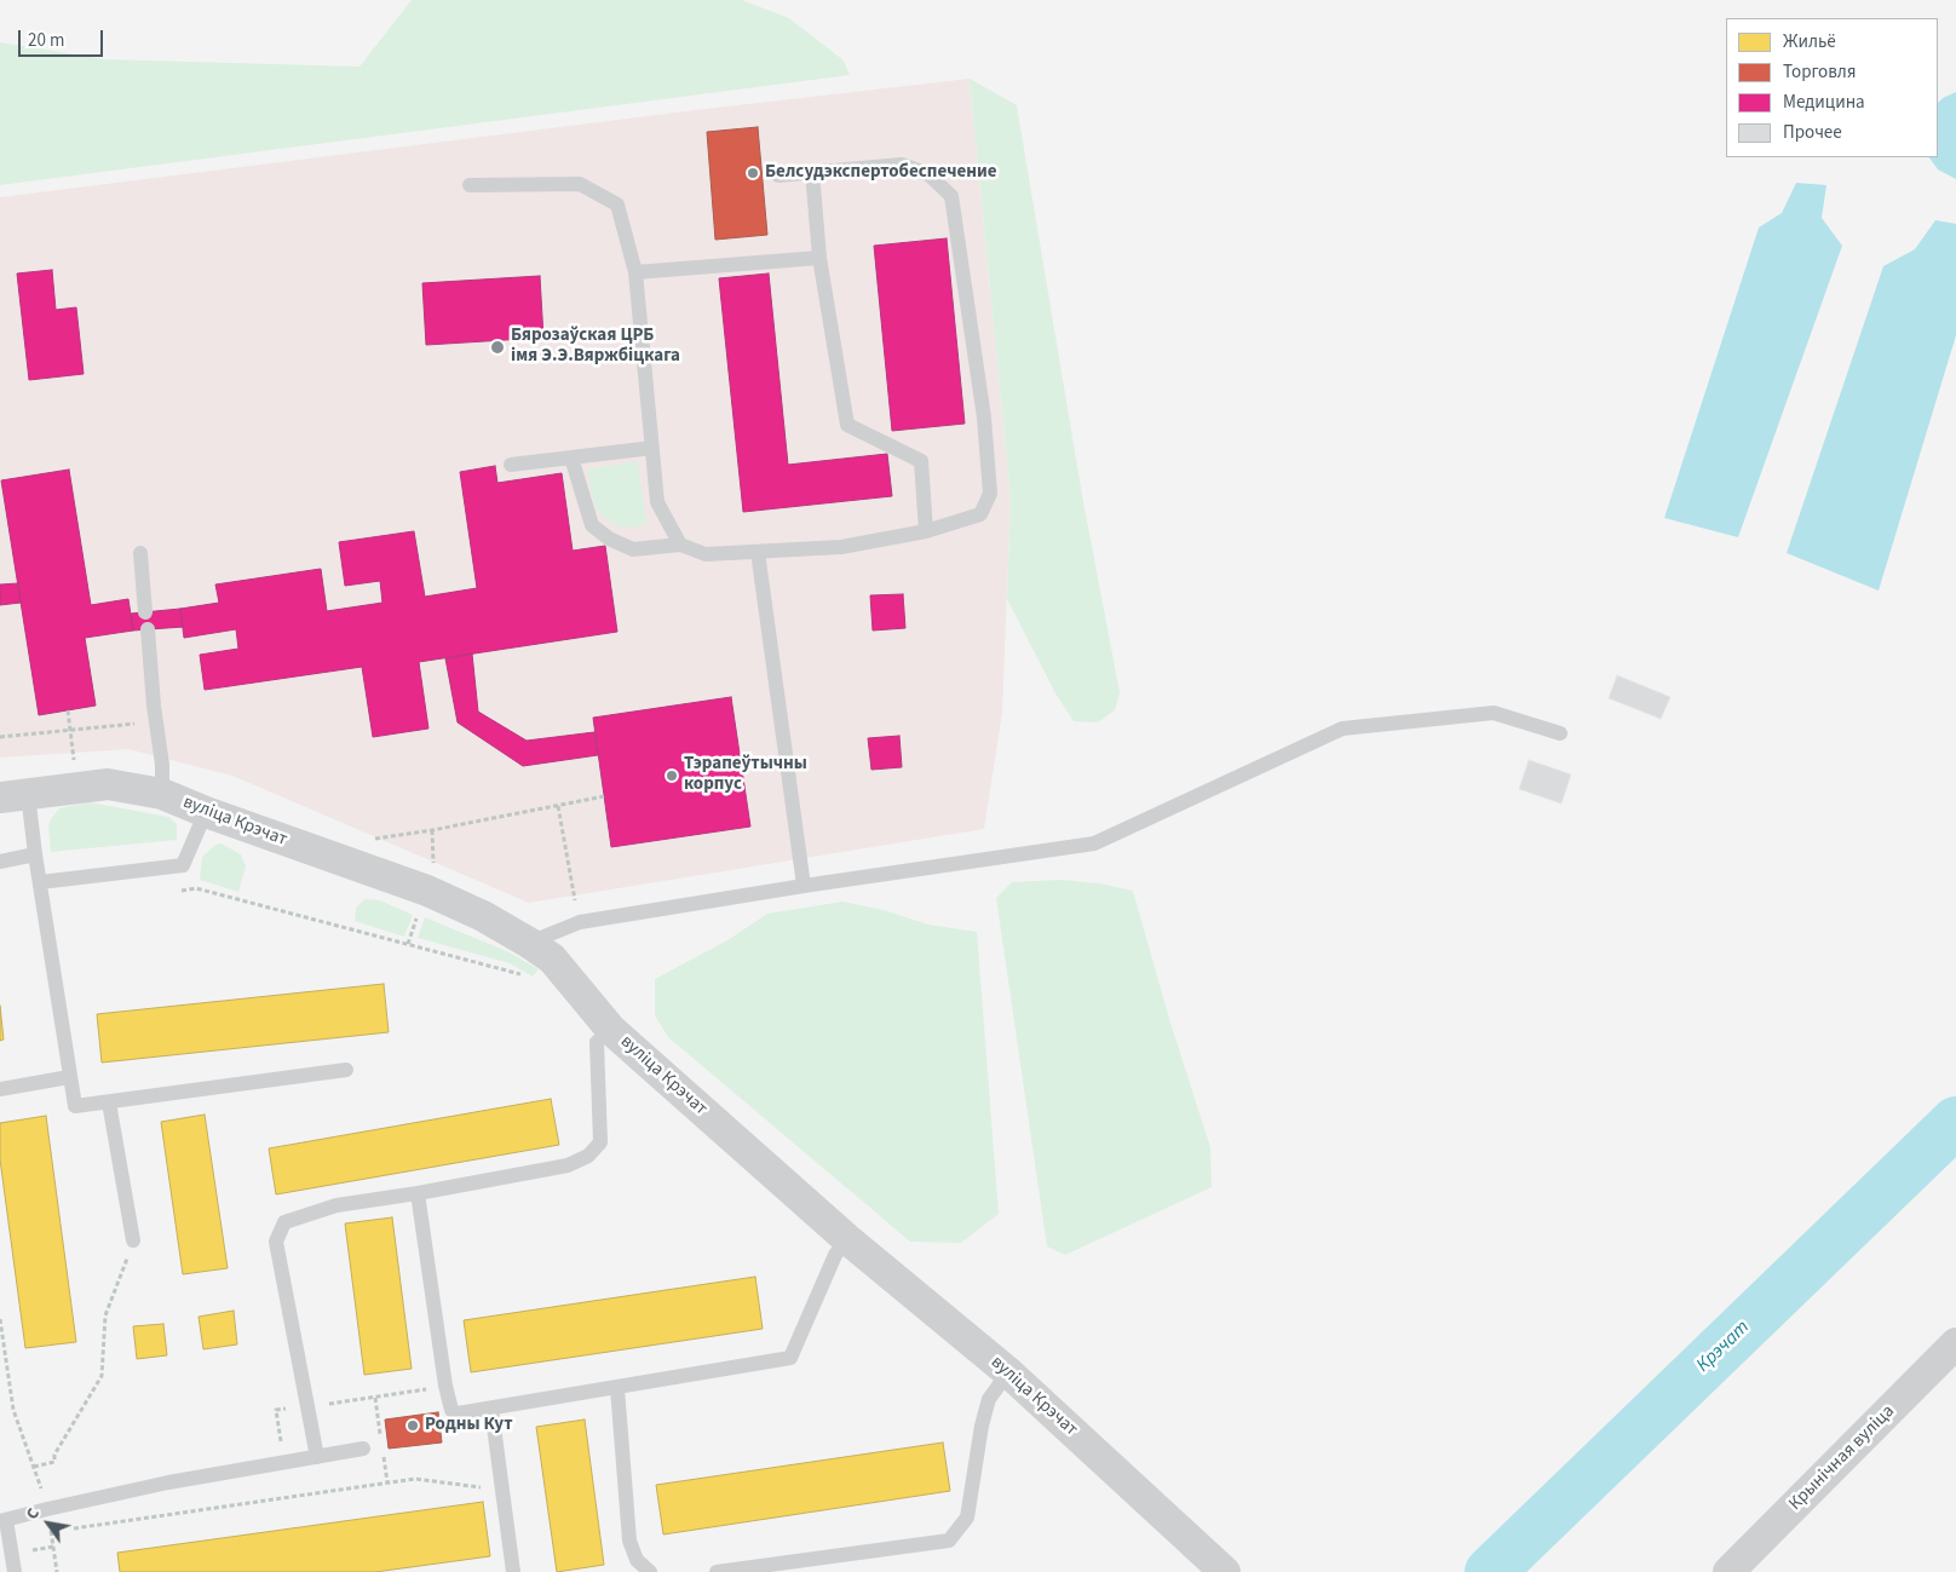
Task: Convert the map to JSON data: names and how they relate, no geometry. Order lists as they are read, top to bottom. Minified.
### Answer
{"streets":{"street":["вуліца Крэчат","Крынічная вуліца"]},"water":["Крэчат"],"places":["Белсудэкспертобеспечение","Бярозаўская ЦРБ імя Э.Э.Вяржбіцкага","Тэрапеўтычны корпус","Родны Кут"],"legend":["Жильё","Торговля","Медицина","Прочее"],"scale_bar":"20 m","north":"top left"}
